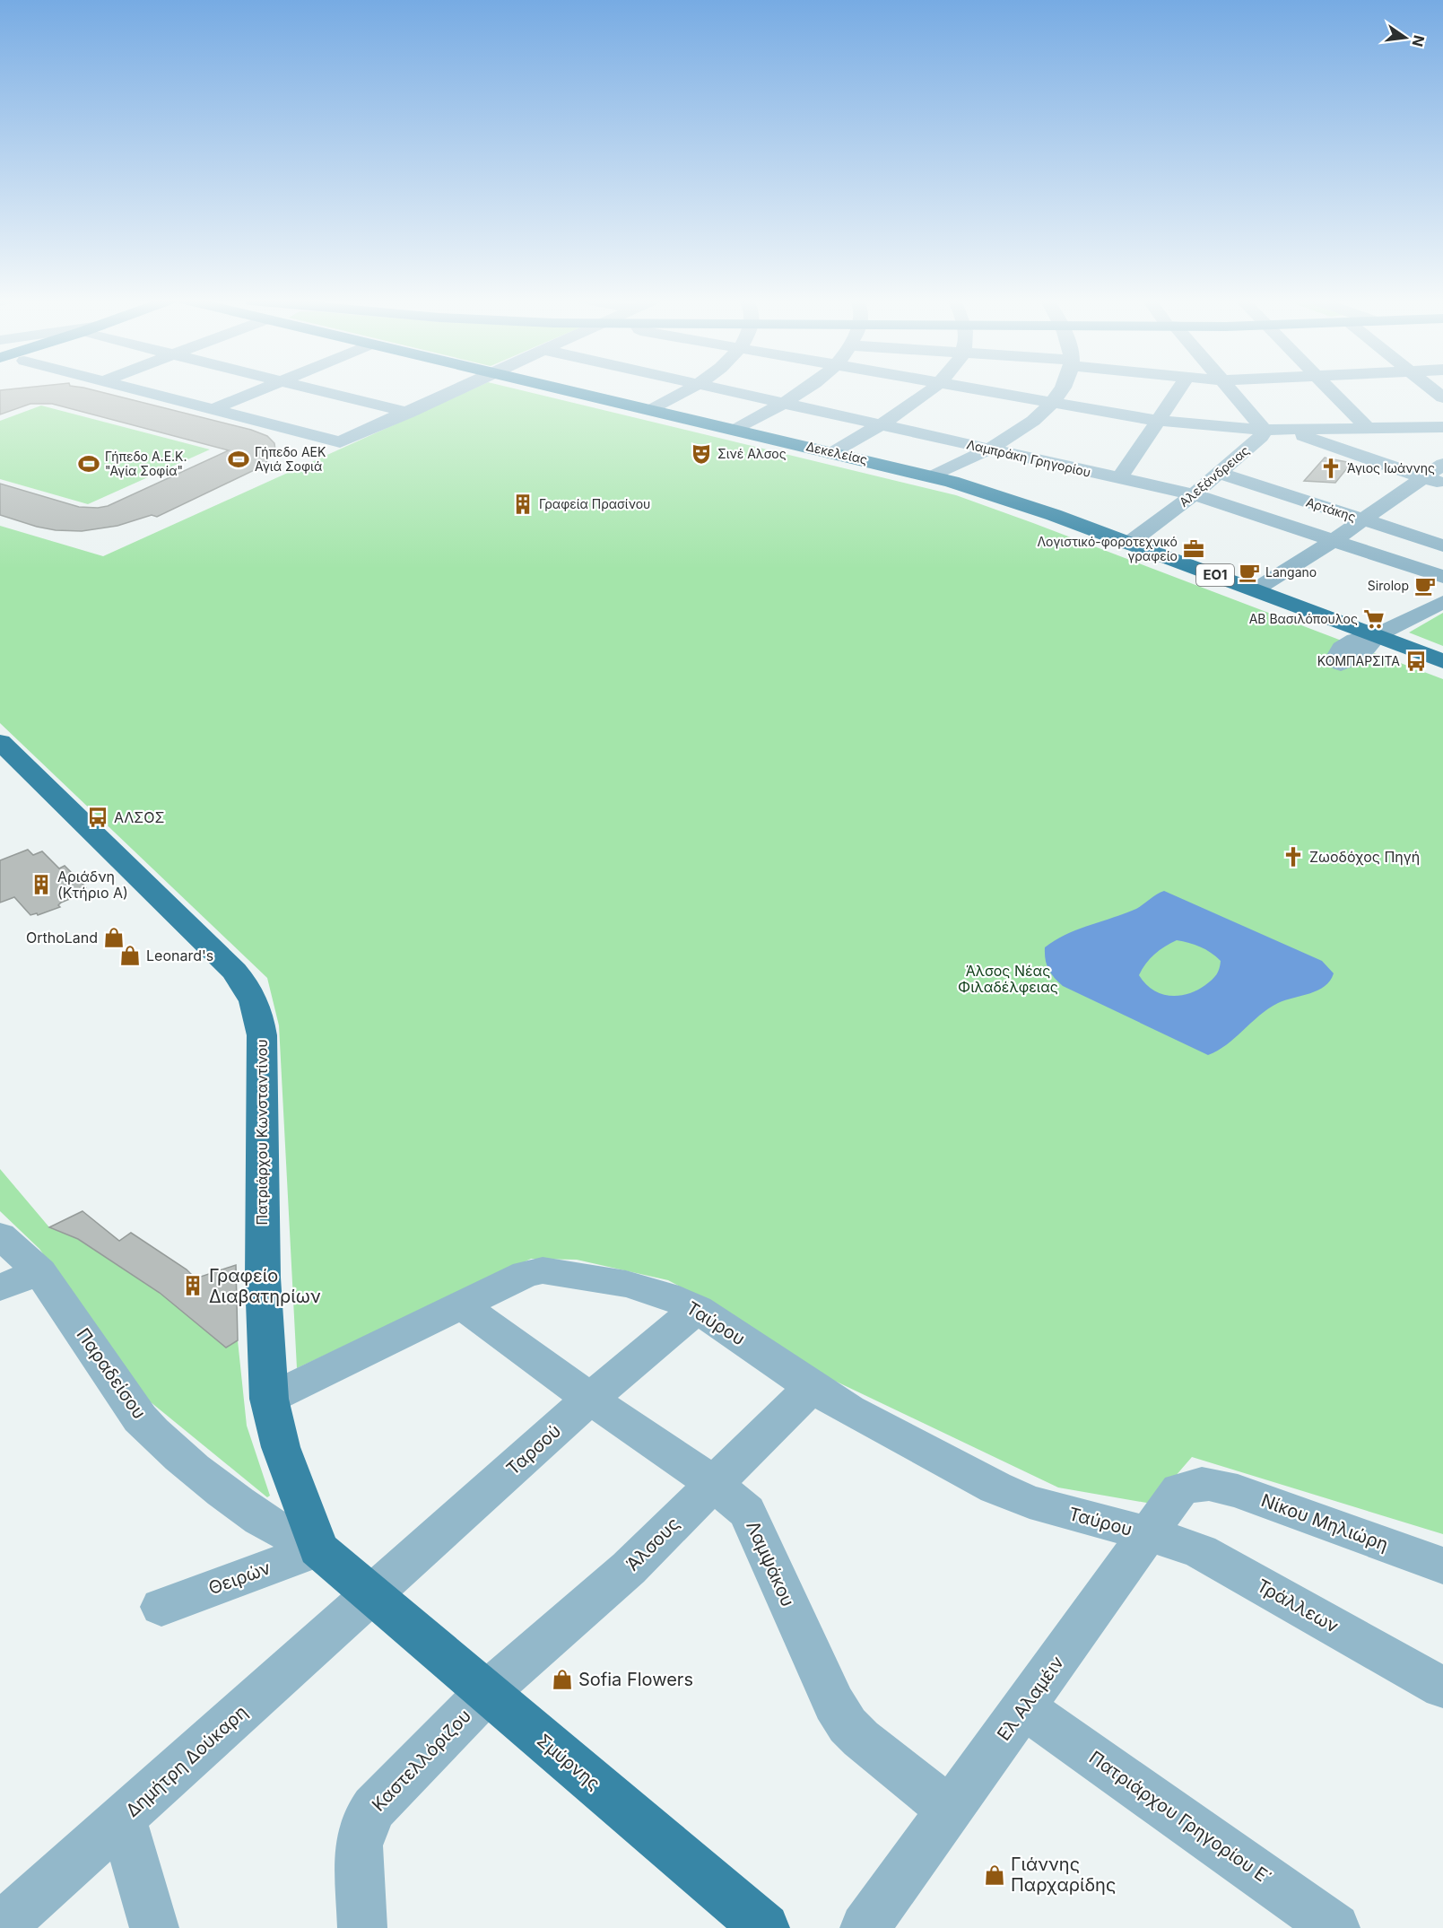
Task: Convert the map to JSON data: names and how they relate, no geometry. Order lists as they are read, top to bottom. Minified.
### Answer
{"streets":{"main road":["Δεκελείας","ΕΟ1","Πατριάρχου Κωνσταντίνου","Σμύρνης"],"street":["Λαμπράκη Γρηγορίου","Αλεξάνδρειας","Αρτάκης","Ταύρου","Παραδείσου","Ταρσού","Νίκου Μηλιώρη","Άλσους","Λαμψάκου","Θειρών","Τράλλεων","Ελ Αλαμέιν","Καστελλόριζου","Δημήτρη Δούκαρη","Πατριάρχου Γρηγορίου Ε΄"]},"crossings":[["Δεκελείας","Αλεξάνδρειας"],["Λαμπράκη Γρηγορίου","Αλεξάνδρειας"],["Αλεξάνδρειας","Αρτάκης"],["Πατριάρχου Κωνσταντίνου","Ταύρου"],["Πατριάρχου Κωνσταντίνου","Παραδείσου"],["Πατριάρχου Κωνσταντίνου","Ταρσού"],["Πατριάρχου Κωνσταντίνου","Θειρών"],["Πατριάρχου Κωνσταντίνου","Δημήτρη Δούκαρη"],["Πατριάρχου Κωνσταντίνου","Σμύρνης"],["Ταύρου","Ταρσού"],["Ταύρου","Άλσους"],["Ταύρου","Λαμψάκου"],["Ταύρου","Τράλλεων"],["Ταύρου","Ελ Αλαμέιν"],["Παραδείσου","Θειρών"],["Ταρσού","Λαμψάκου"],["Ταρσού","Δημήτρη Δούκαρη"],["Ταρσού","Σμύρνης"],["Νίκου Μηλιώρη","Ελ Αλαμέιν"],["Άλσους","Λαμψάκου"],["Άλσους","Καστελλόριζου"],["Άλσους","Σμύρνης"],["Λαμψάκου","Ελ Αλαμέιν"],["Τράλλεων","Ελ Αλαμέιν"],["Ελ Αλαμέιν","Πατριάρχου Γρηγορίου Ε΄"],["Καστελλόριζου","Σμύρνης"],["Δημήτρη Δούκαρη","Σμύρνης"]],"parks":["Άλσος Νέας Φιλαδέλφειας"],"places":{"theatre":["Σινέ Αλσος"],"sports":["Γήπεδο ΑΕΚ Αγιά Σοφιά","Γήπεδο Α.Ε.Κ. \"Αγία Σοφία\""],"church":["Άγιος Ιωάννης","Ζωοδόχος Πηγή"],"building":["Γραφεία Πρασίνου","Αριάδνη (Κτήριο Α)","Γραφείο Διαβατηρίων"],"office":["Λογιστικό-φοροτεχνικό γραφείο"],"cafe":["Langano","Sirolop"],"supermarket":["ΑΒ Βασιλόπουλος"],"bus stop":["ΚΟΜΠΑΡΣΙΤΑ","ΑΛΣΟΣ"],"shop":["OrthoLand","Leonard's","Sofia Flowers","Γιάννης Παρχαρίδης"]},"north":"right"}
